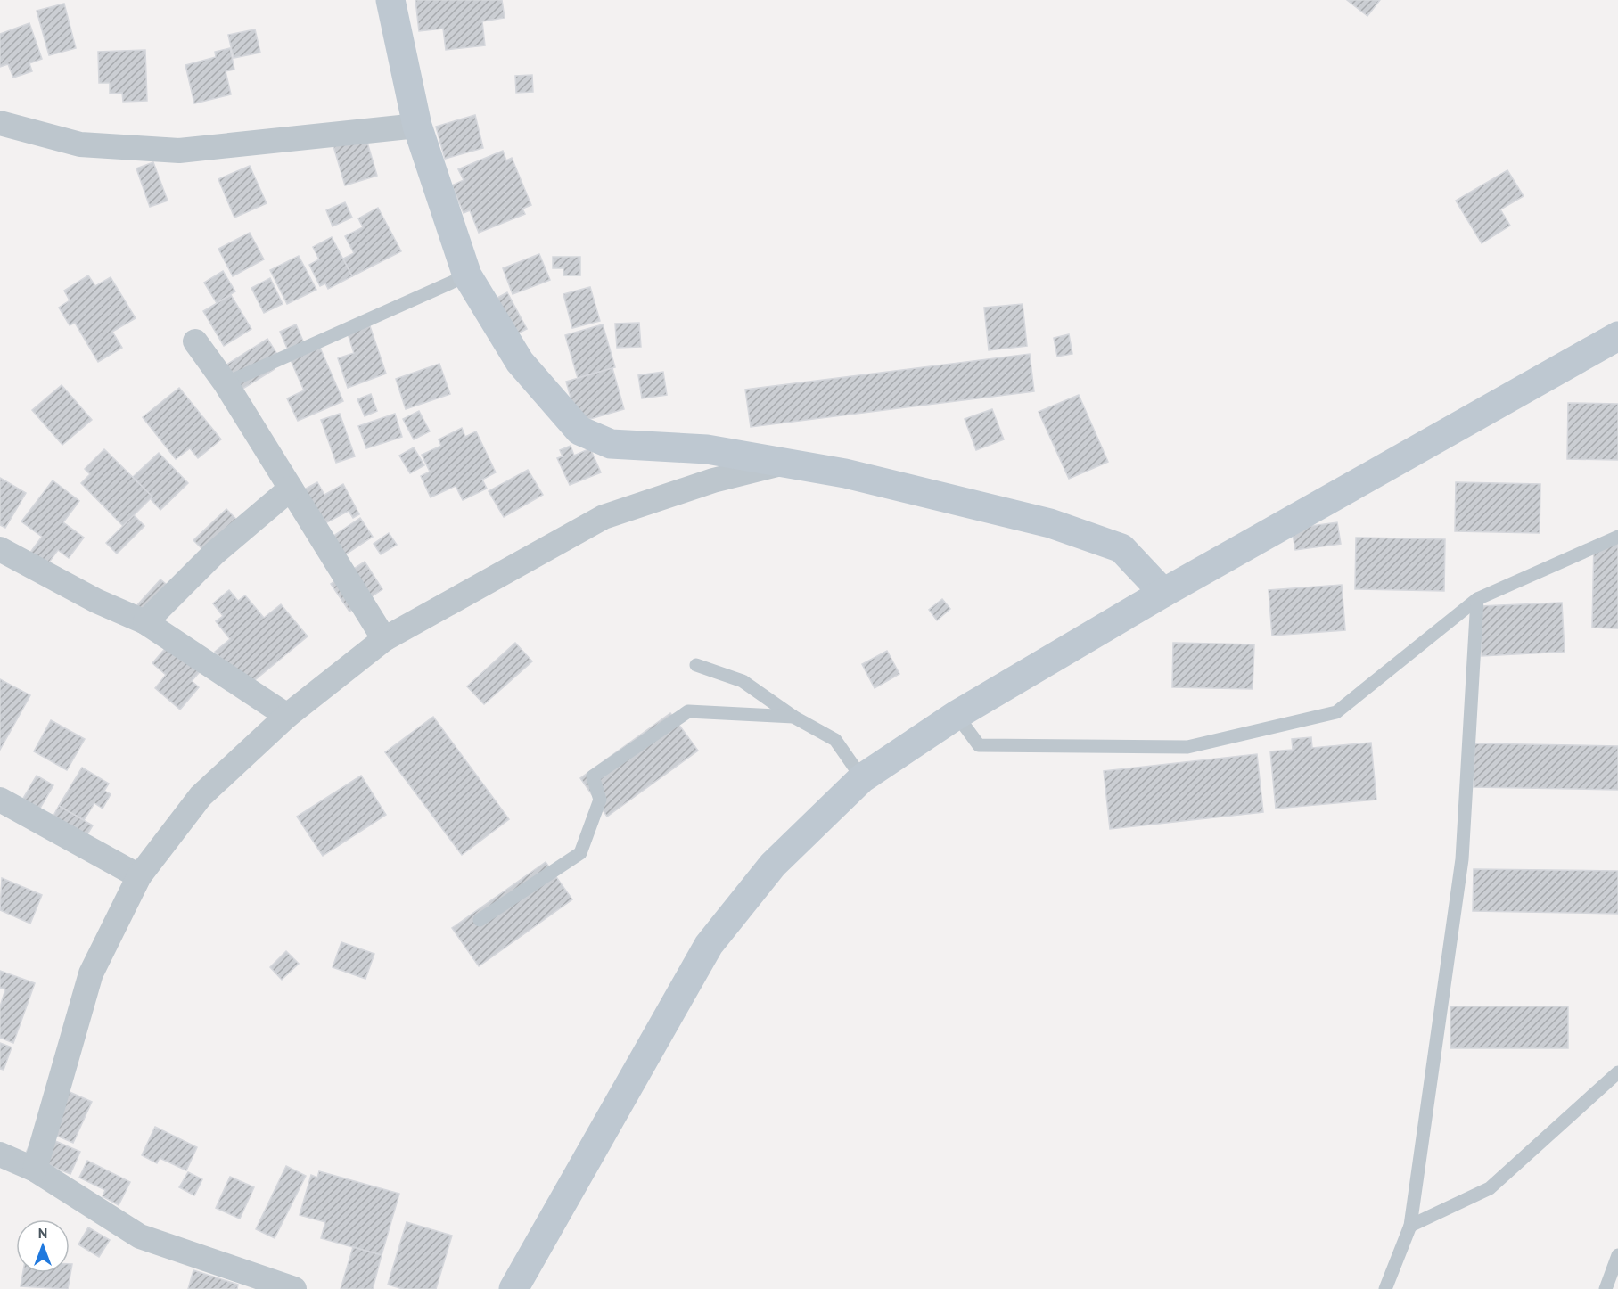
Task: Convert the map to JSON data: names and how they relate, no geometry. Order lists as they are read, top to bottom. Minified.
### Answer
{"north":"top"}
